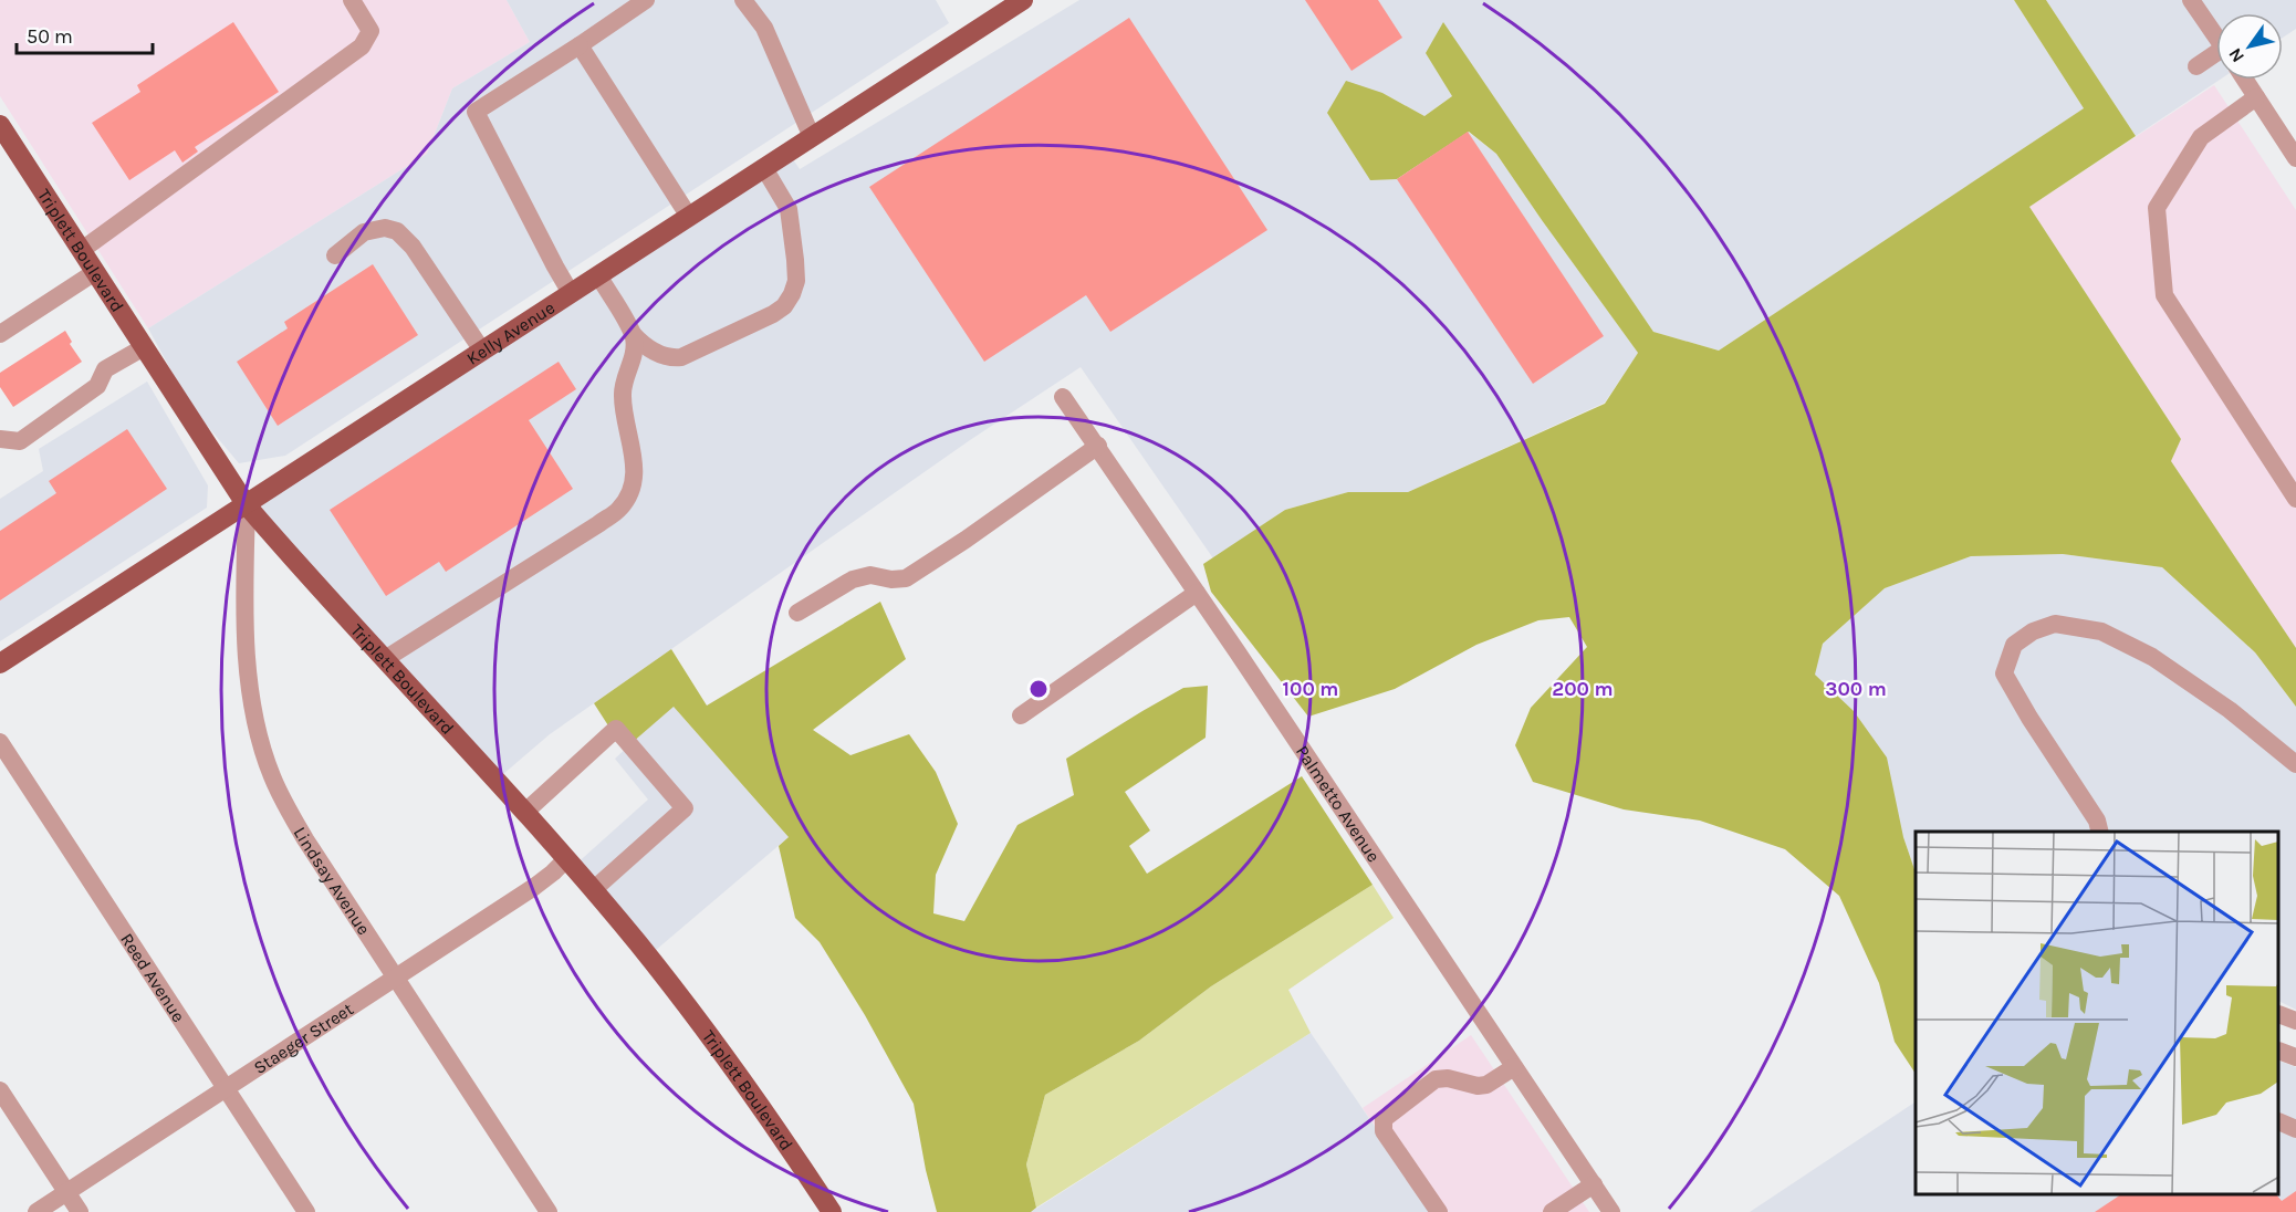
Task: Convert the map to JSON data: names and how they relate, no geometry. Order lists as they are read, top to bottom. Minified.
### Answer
{"streets":{"main road":["Triplett Boulevard","Kelly Avenue"],"street":["Palmetto Avenue","Lindsay Avenue","Reed Avenue","Staeger Street"]},"crossings":[["Triplett Boulevard","Kelly Avenue"],["Triplett Boulevard","Lindsay Avenue"],["Triplett Boulevard","Staeger Street"],["Kelly Avenue","Lindsay Avenue"],["Lindsay Avenue","Staeger Street"],["Reed Avenue","Staeger Street"]],"scale_bar":"50 m","north":"bottom left","rings":["100 m","200 m","300 m"]}
